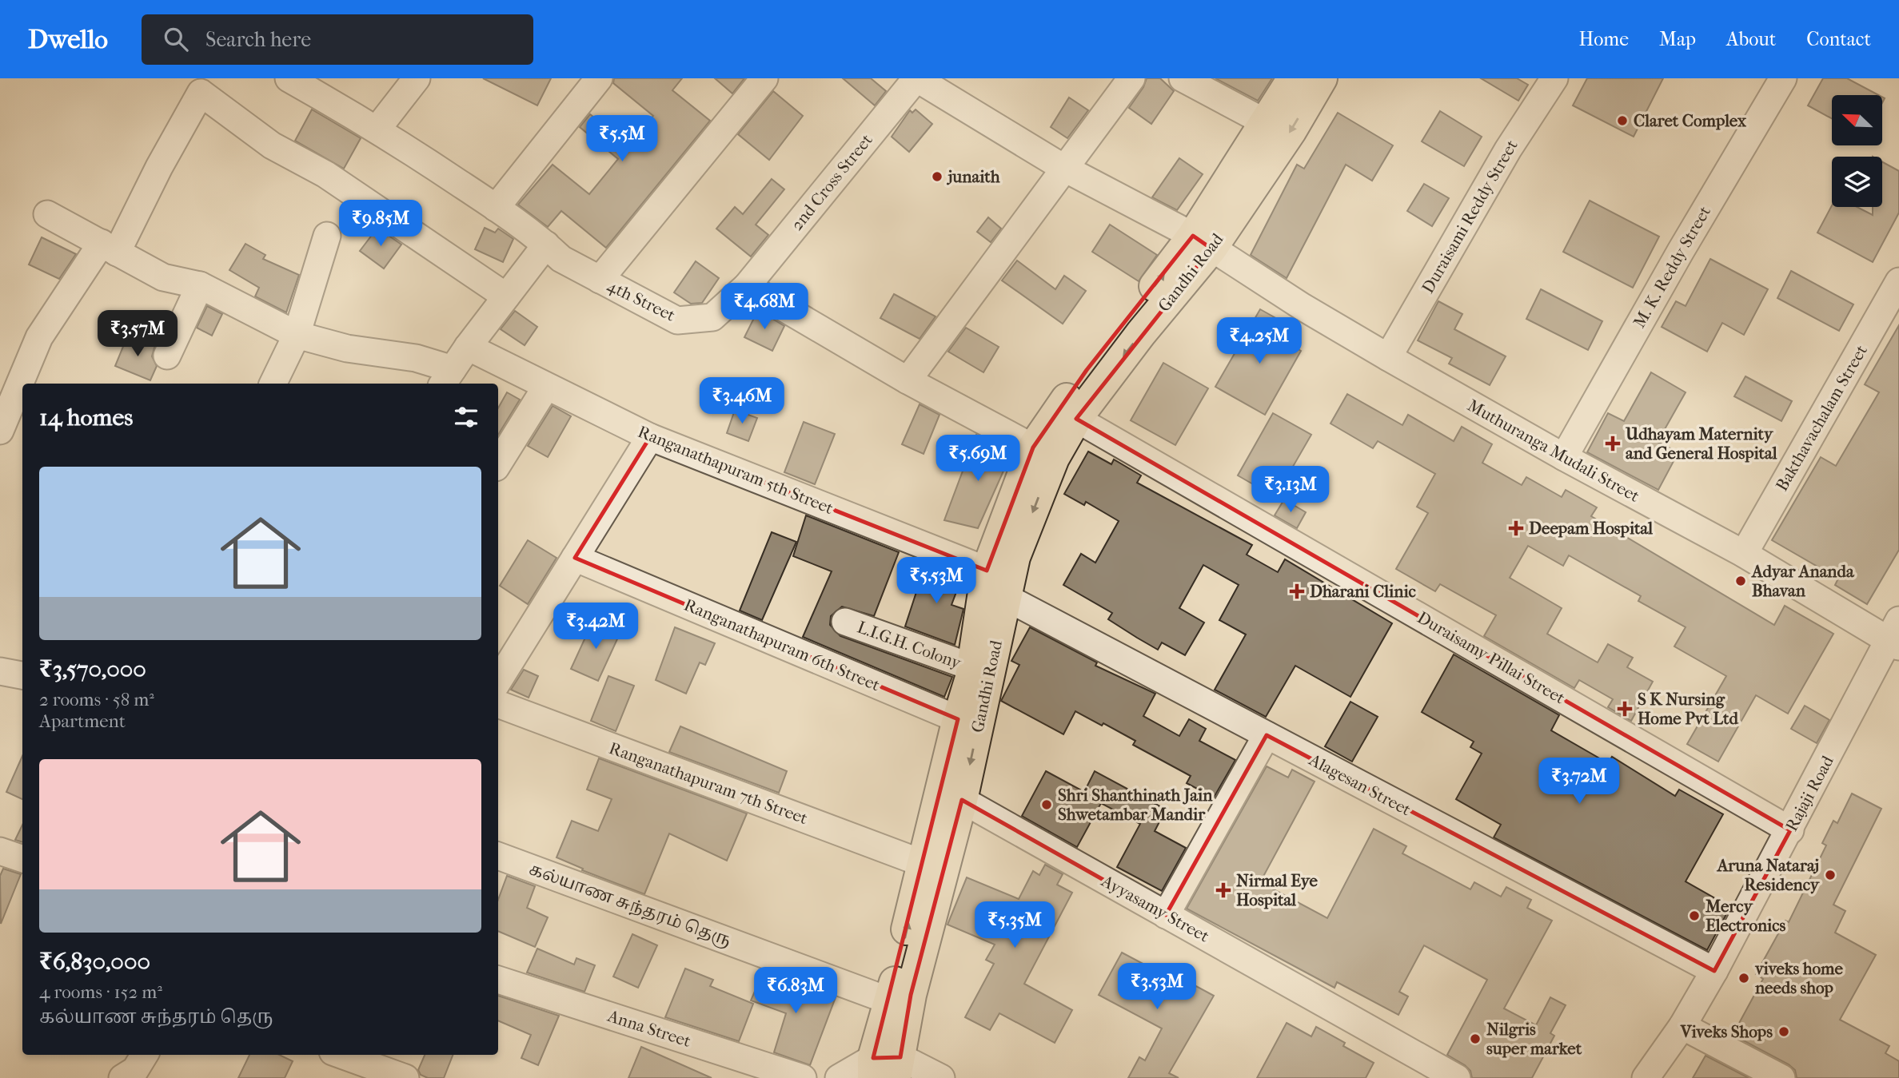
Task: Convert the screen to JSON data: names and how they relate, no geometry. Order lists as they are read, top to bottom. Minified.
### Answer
{"streets":{"main road":["Gandhi Road"],"street":["2nd Cross Street","Duraisami Reddy Street","M. K. Reddy Street","4th Street","Bakthavachalam Street","Muthuranga Mudali Street","Ranganathapuram 5th Street","Ranganathapuram 6th Street","L.I.G.H. Colony","Duraisamy Pillai Street","Ranganathapuram 7th Street","Alagesan Street","Rajaji Road","கல்யாண சுந்தரம் தெரு","Ayyasamy Street","Anna Street"]},"crossings":[["2nd Cross Street","4th Street"],["2nd Cross Street","Muthuranga Mudali Street"],["Duraisami Reddy Street","Muthuranga Mudali Street"],["M. K. Reddy Street","Muthuranga Mudali Street"],["Gandhi Road","Muthuranga Mudali Street"],["Gandhi Road","Ranganathapuram 5th Street"],["Gandhi Road","Ranganathapuram 6th Street"],["Gandhi Road","L.I.G.H. Colony"],["Gandhi Road","Duraisamy Pillai Street"],["Gandhi Road","Ranganathapuram 7th Street"],["Gandhi Road","Alagesan Street"],["Gandhi Road","கல்யாண சுந்தரம் தெரு"],["Gandhi Road","Ayyasamy Street"],["Bakthavachalam Street","Muthuranga Mudali Street"],["Muthuranga Mudali Street","Rajaji Road"],["Ranganathapuram 5th Street","Alagesan Street"],["Duraisamy Pillai Street","Rajaji Road"],["Alagesan Street","Rajaji Road"]],"places":{"other":["Claret Complex","junaith","Adyar Ananda Bhavan","Shri Shanthinath Jain Shwetambar Mandir","Aruna Nataraj Residency","Mercy Electronics","viveks home needs shop","Viveks Shops","Nilgris super market"],"health":["Udhayam Maternity and General Hospital","Deepam Hospital","Dharani Clinic","S K Nursing Home Pvt Ltd","Nirmal Eye Hospital"]},"north":"top left","page":{"header":"Dwello","search":"Search here","nav":["Home","Map","About","Contact"],"price":["₹5.5M","₹9.85M","₹4.68M","₹3.57M","₹4.25M","₹3.46M","₹5.69M","₹3.13M","₹5.53M","₹3.42M","₹3.72M","₹5.35M","₹3.53M","₹6.83M"],"heading":"14 homes","list":[{"name":"₹3,570,000","note":"2 rooms · 58 m² · Apartment"},{"name":"₹6,830,000","note":"4 rooms · 152 m² · கல்யாண சுந்தரம் தெரு"}]}}
